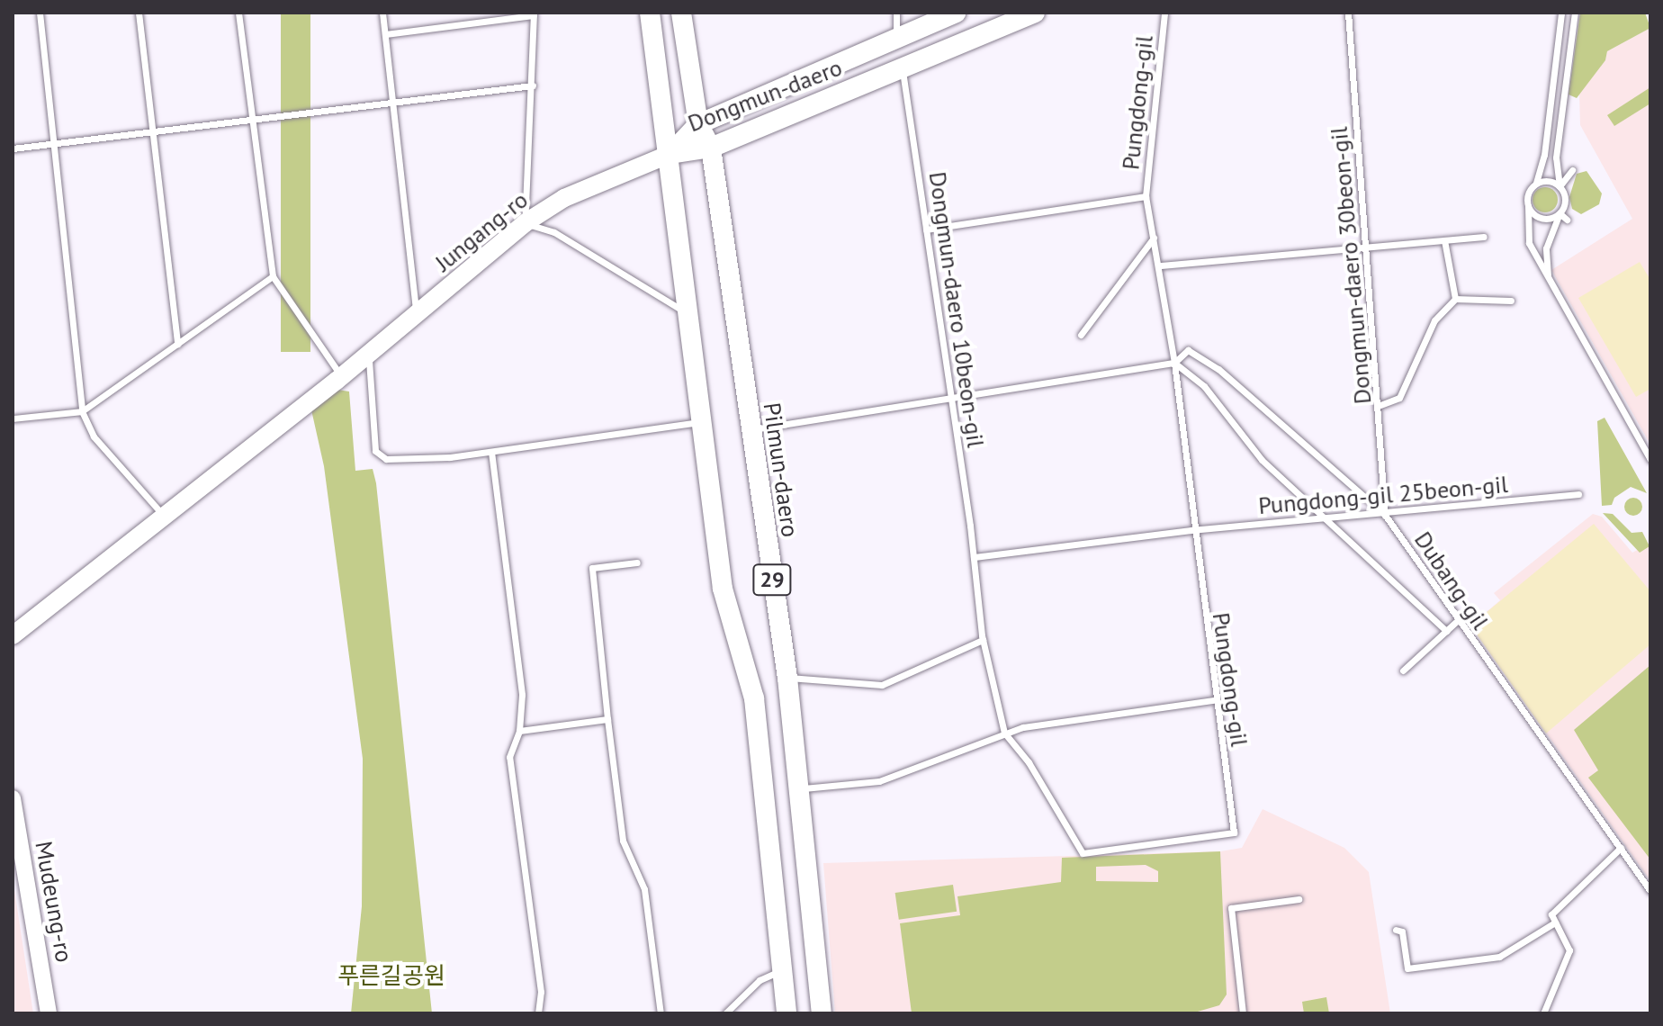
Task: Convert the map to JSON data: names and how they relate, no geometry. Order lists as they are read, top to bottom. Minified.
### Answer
{"streets":{"main road":["Dongmun-daero","Jungang-ro","Pilmun-daero","29"],"street":["Mudeung-ro"],"lane":["Pungdong-gil","Dongmun-daero 30beon-gil","Dongmun-daero 10beon-gil","Pungdong-gil 25beon-gil","Dubang-gil"]},"crossings":[["Dongmun-daero","Jungang-ro"],["Dongmun-daero","Dongmun-daero 10beon-gil"],["Dongmun-daero","Pilmun-daero"],["Dongmun-daero","29"],["Pungdong-gil","Dongmun-daero 10beon-gil"],["Pungdong-gil","Pungdong-gil 25beon-gil"],["Pungdong-gil","Dubang-gil"],["Jungang-ro","29"],["Dongmun-daero 30beon-gil","Pungdong-gil 25beon-gil"],["Dongmun-daero 30beon-gil","Dubang-gil"],["Pungdong-gil 25beon-gil","Dubang-gil"]],"parks":["푸른길공원"]}
